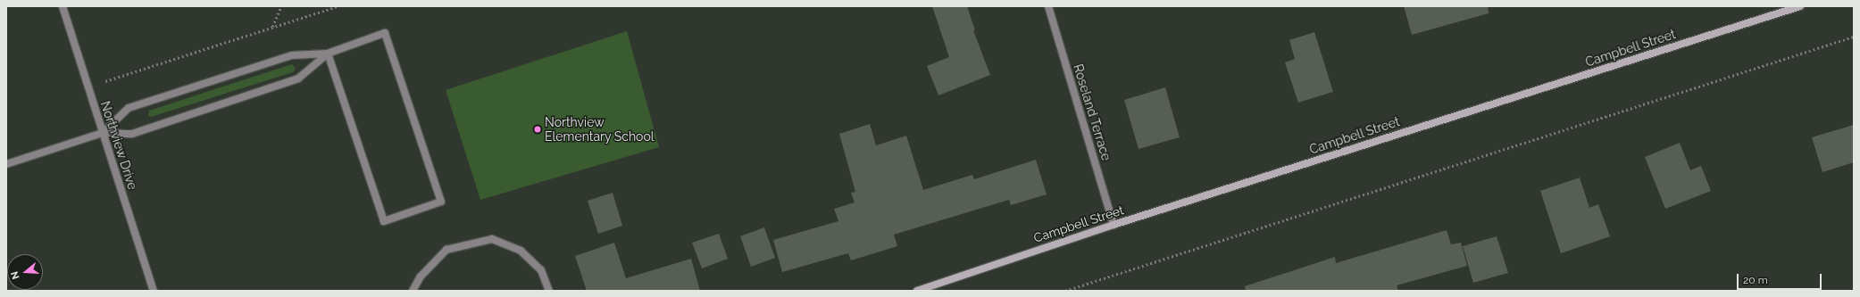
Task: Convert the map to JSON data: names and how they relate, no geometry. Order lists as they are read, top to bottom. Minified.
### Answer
{"streets":{"main road":["Campbell Street"],"street":["Roseland Terrace","Northview Drive"]},"crossings":[["Campbell Street","Roseland Terrace"]],"places":["Northview Elementary School"],"scale_bar":"20 m","north":"left"}
